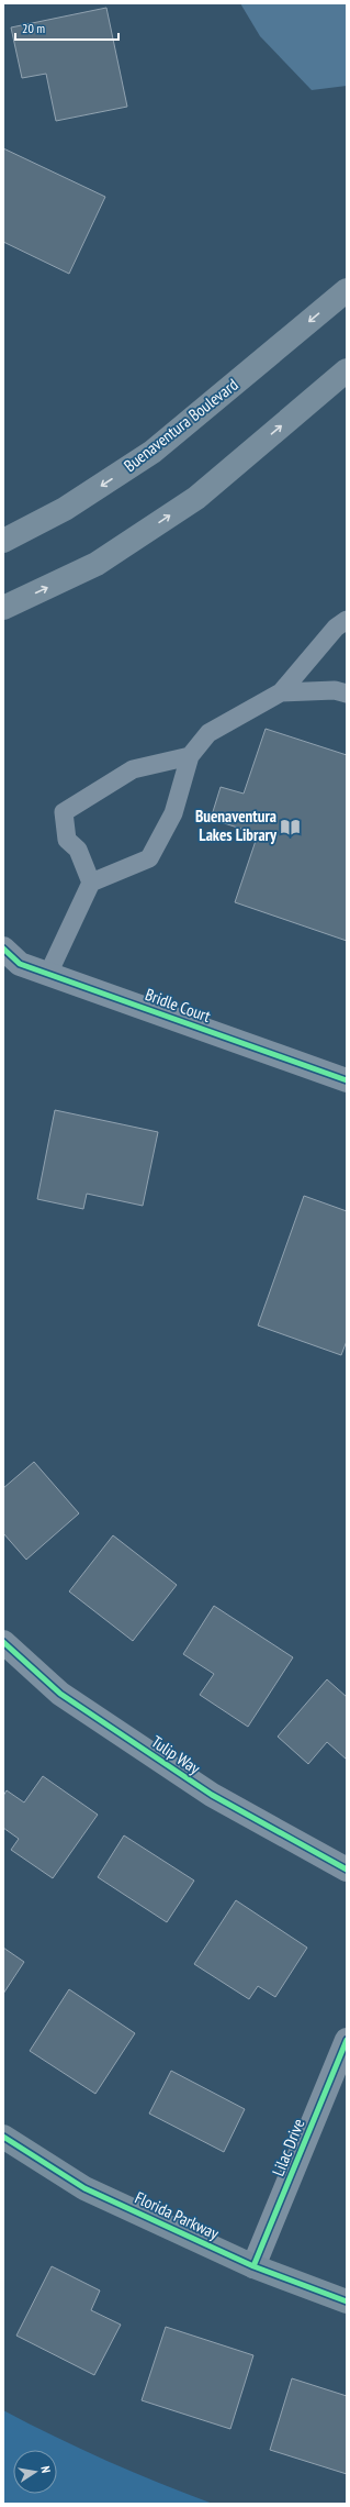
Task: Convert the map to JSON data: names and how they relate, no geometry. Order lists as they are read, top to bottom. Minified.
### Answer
{"streets":{"main road":["Buenaventura Boulevard","Florida Parkway"],"street":["Bridle Court","Tulip Way","Lilac Drive"]},"crossings":[["Lilac Drive","Florida Parkway"]],"places":{"library":["Buenaventura Lakes Library"]},"scale_bar":"20 m","north":"right"}
